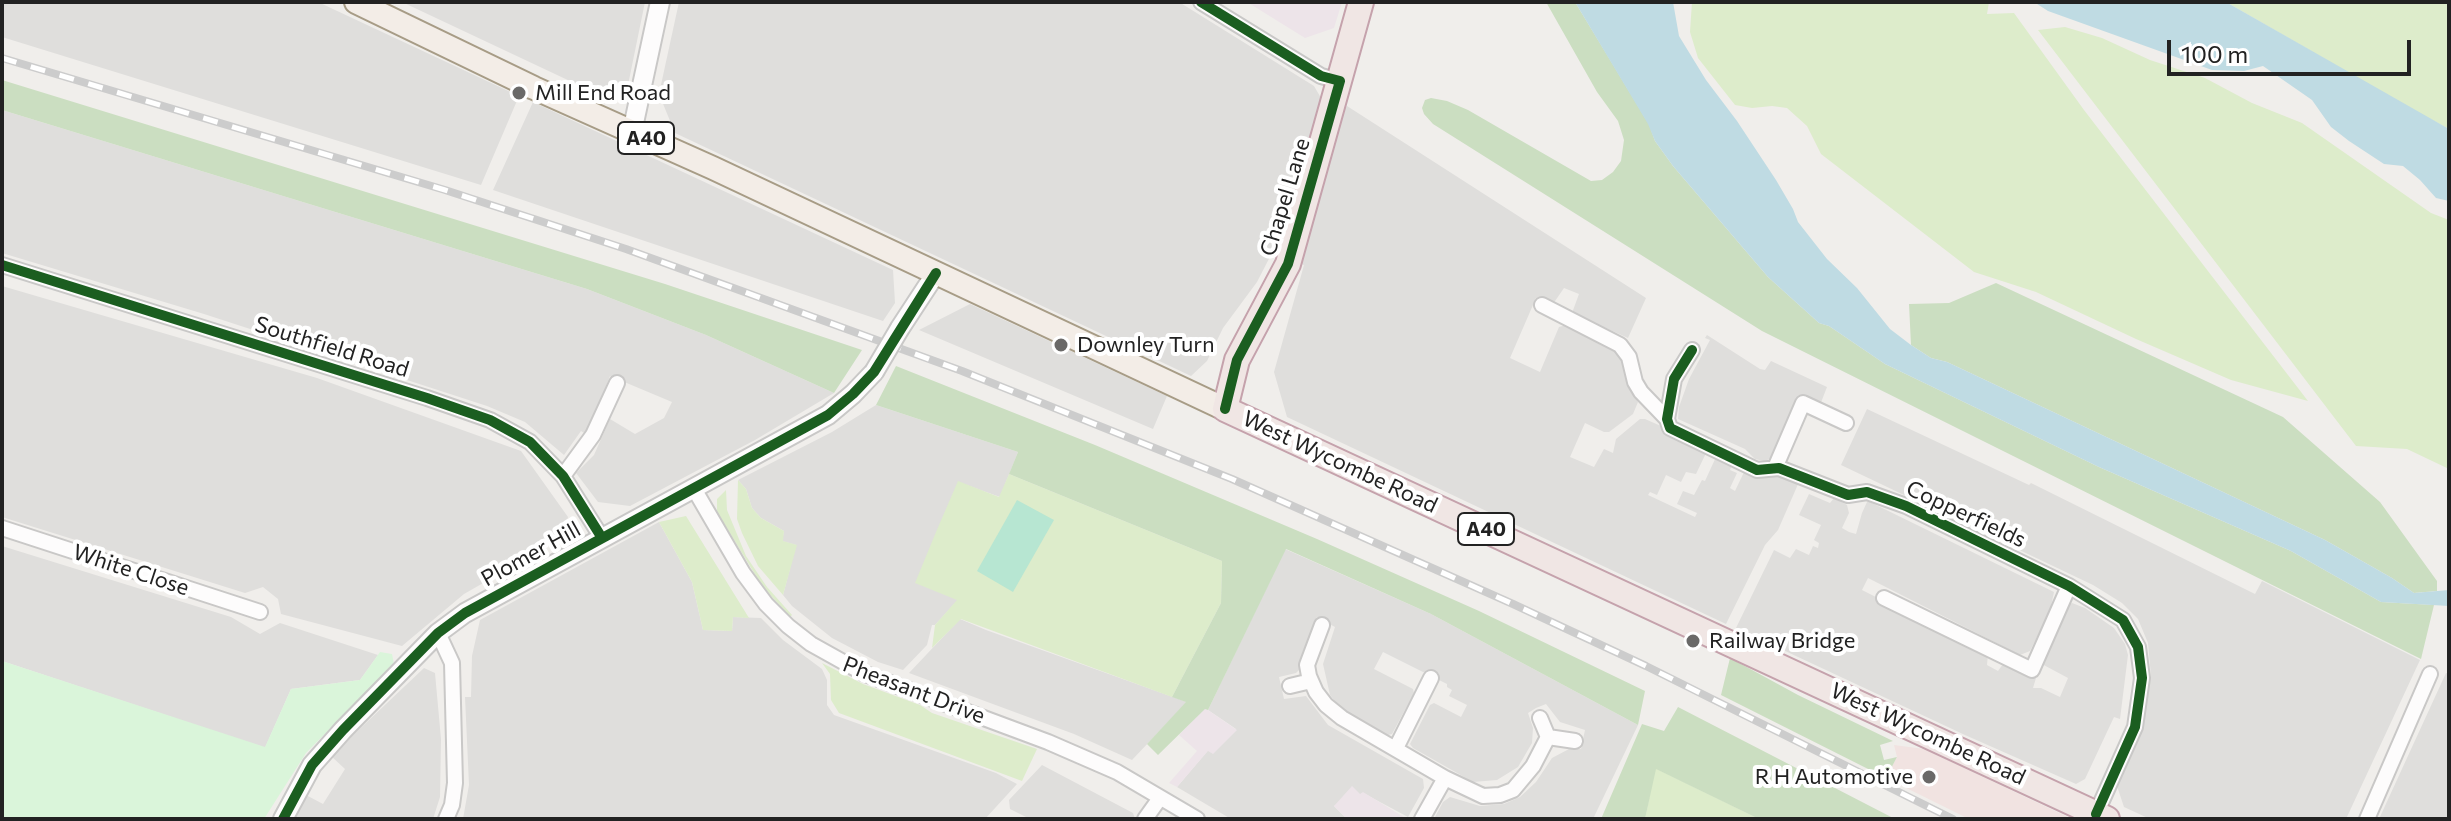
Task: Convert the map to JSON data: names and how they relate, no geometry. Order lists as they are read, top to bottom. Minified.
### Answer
{"streets":{"highway":["A40","Chapel Lane","West Wycombe Road"],"street":["Southfield Road","Copperfields","Plomer Hill","White Close","Pheasant Drive"]},"crossings":[["Chapel Lane","West Wycombe Road"],["Southfield Road","Plomer Hill"],["West Wycombe Road","Copperfields"],["West Wycombe Road","Plomer Hill"],["Plomer Hill","Pheasant Drive"]],"places":["Mill End Road","Downley Turn","Railway Bridge","R H Automotive"],"scale_bar":"100 m"}
